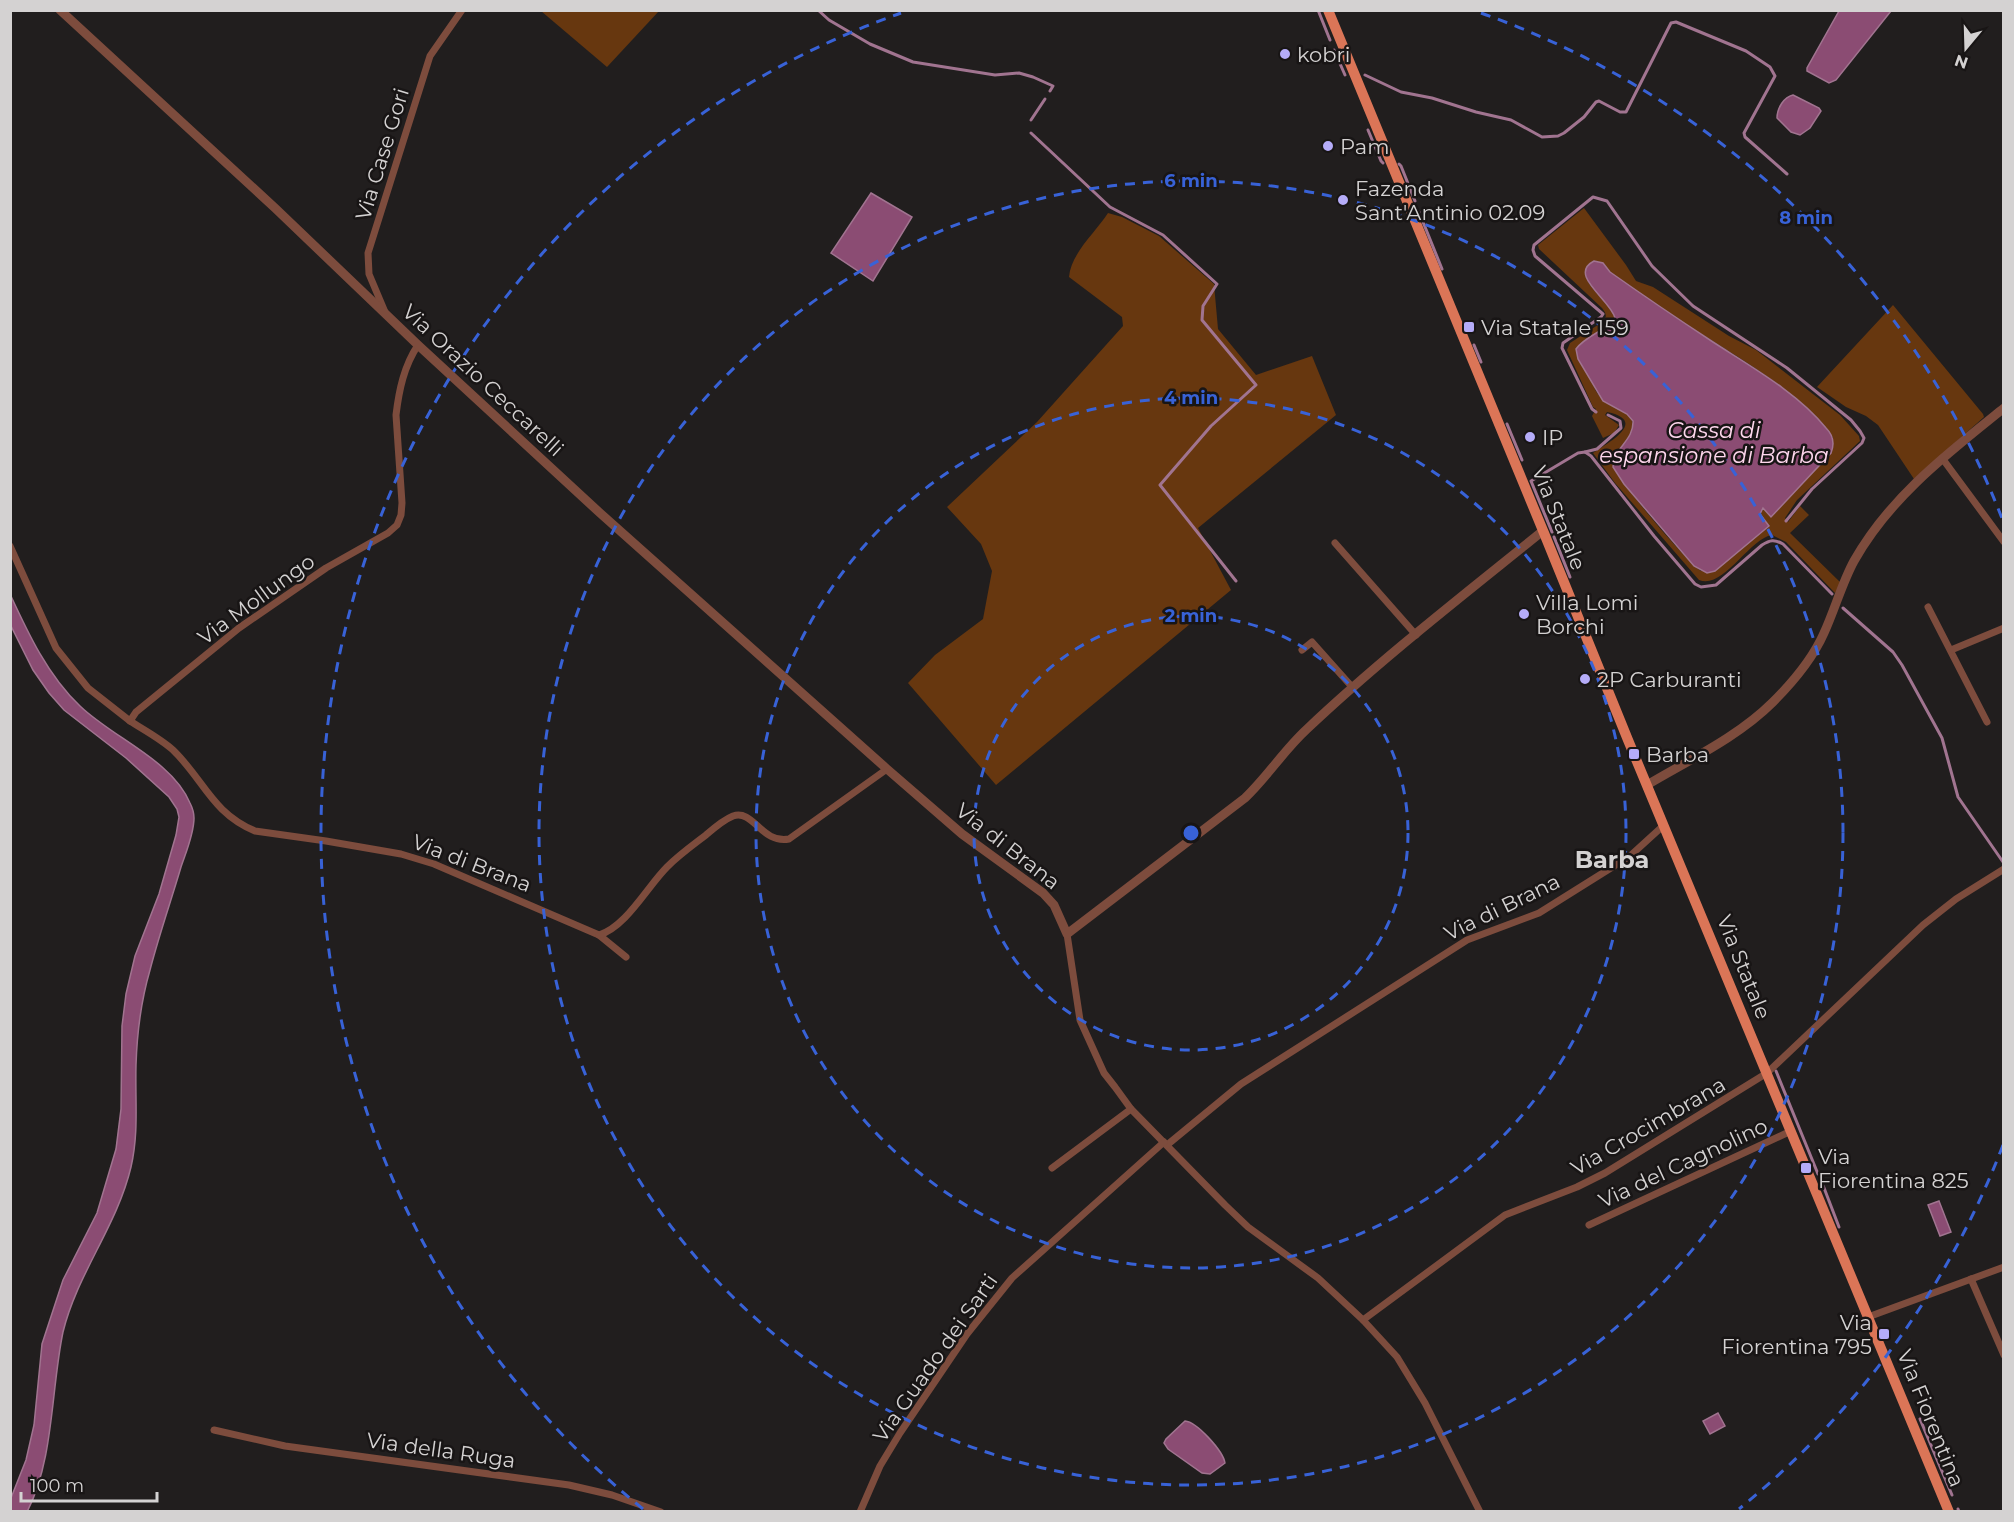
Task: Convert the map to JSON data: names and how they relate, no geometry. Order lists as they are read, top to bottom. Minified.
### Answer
{"streets":{"main road":["Via Statale","Via Fiorentina"],"street":["Via Case Gori","Via Orazio Ceccarelli","Via Mollungo","Via di Brana","Via Crocimbrana","Via del Cagnolino","Via Guado dei Sarti","Via della Ruga"]},"crossings":[["Via Case Gori","Via Orazio Ceccarelli"],["Via Orazio Ceccarelli","Via Mollungo"],["Via Orazio Ceccarelli","Via di Brana"],["Via Statale","Via di Brana"],["Via Statale","Via Crocimbrana"],["Via Statale","Via Fiorentina"],["Via Mollungo","Via di Brana"],["Via di Brana","Via Guado dei Sarti"],["Via Crocimbrana","Via Fiorentina"],["Via del Cagnolino","Via Fiorentina"]],"districts":["Barba"],"water":["Cassa di espansione di Barba"],"places":{"other":["kobri","Pam","Fazenda Sant'Antinio 02.09","IP","Villa Lomi Borchi","2P Carburanti"],"transit":["Via Statale 159","Barba","Via Fiorentina 825","Via Fiorentina 795"]},"scale_bar":"100 m","north":"bottom","rings":["6 min","8 min","4 min","2 min"]}
